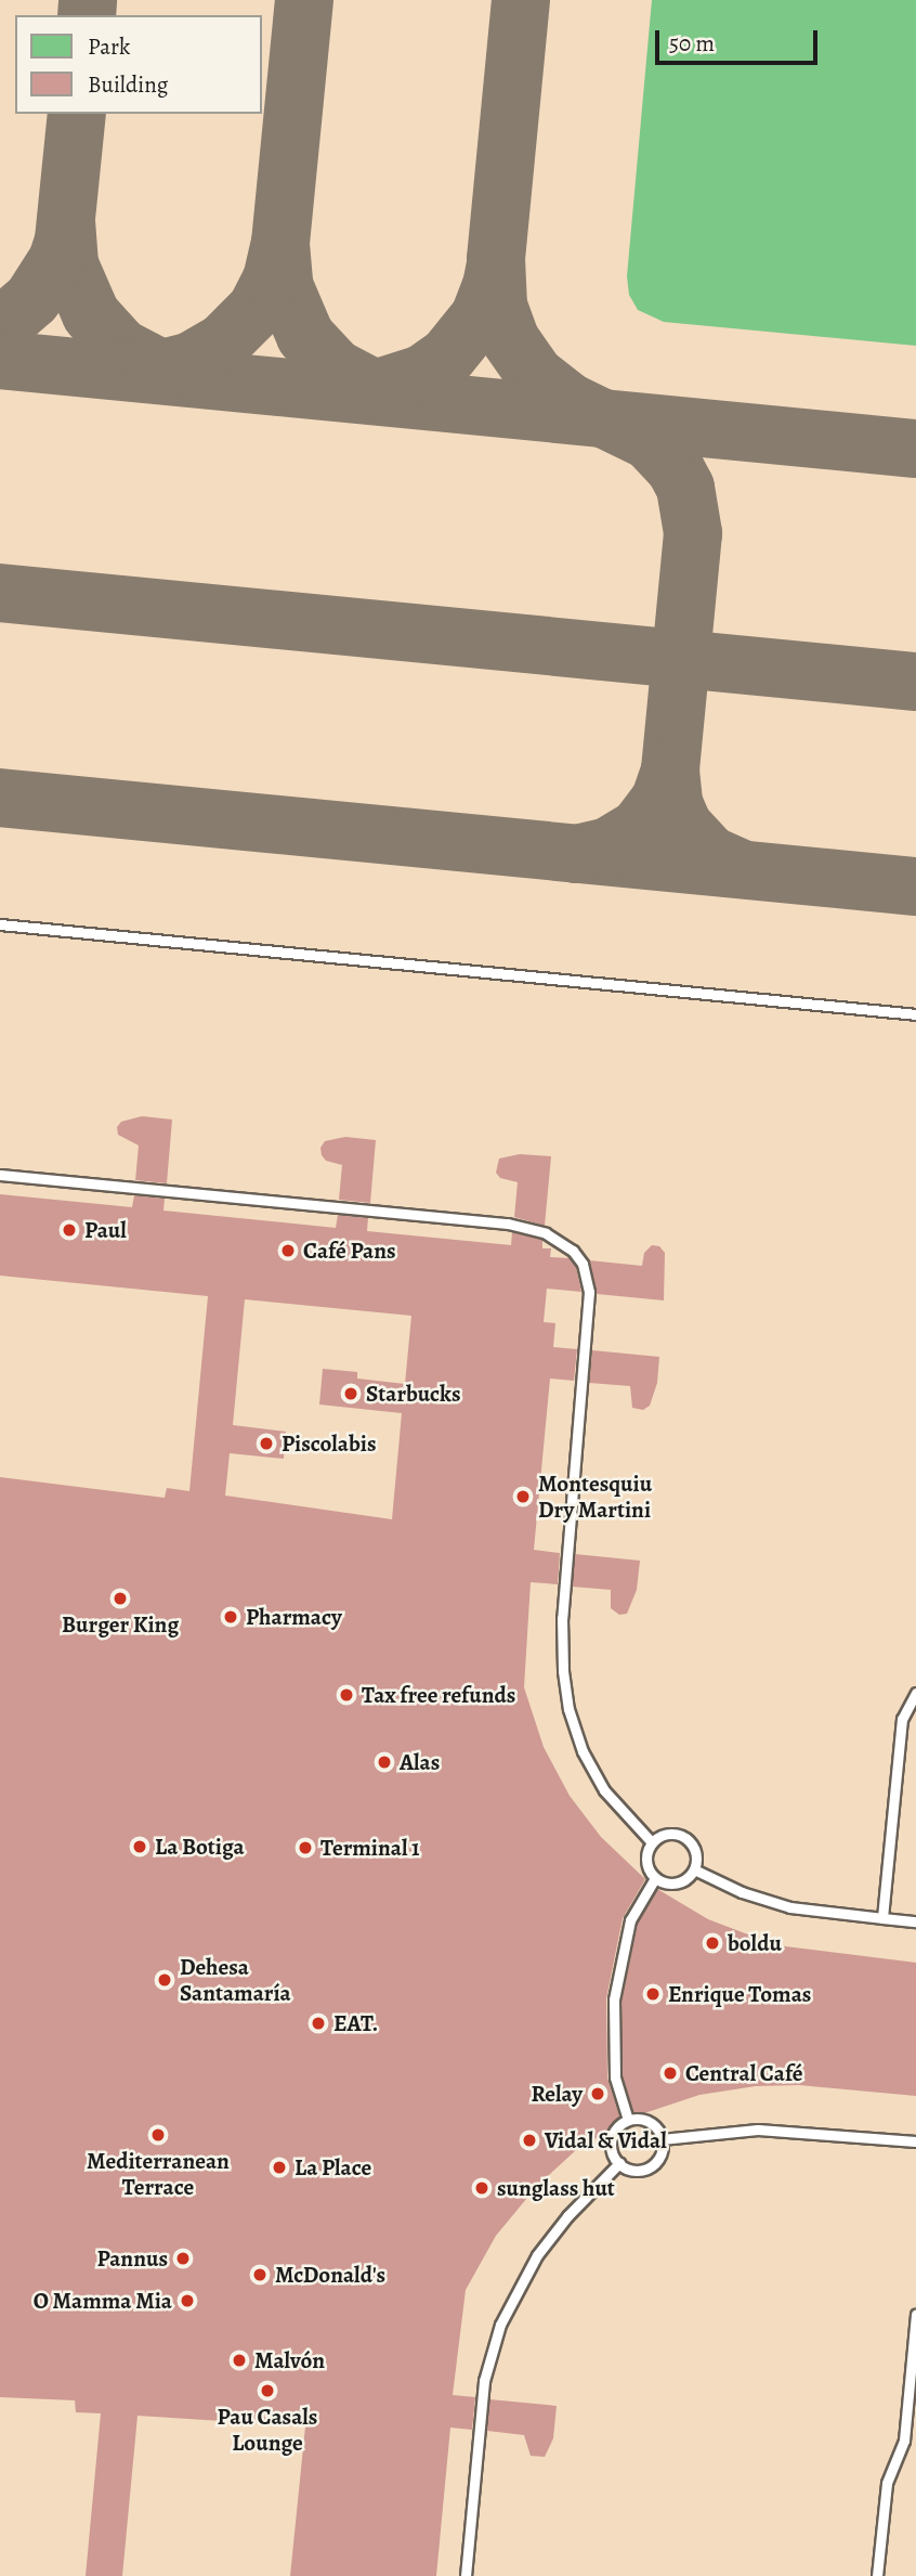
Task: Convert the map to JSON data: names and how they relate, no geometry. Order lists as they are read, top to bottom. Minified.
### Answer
{"places":["Paul","Café Pans","Starbucks","Piscolabis","Montesquiu Dry Martini","Burger King","Pharmacy","Tax free refunds","Alas","La Botiga","Terminal 1","boldu","Dehesa Santamaría","Enrique Tomas","EAT.","Central Café","Relay","Mediterranean Terrace","Vidal & Vidal","La Place","sunglass hut","Pannus","McDonald's","O Mamma Mia","Malvón","Pau Casals Lounge"],"legend":["Park","Building"],"scale_bar":"50 m"}
